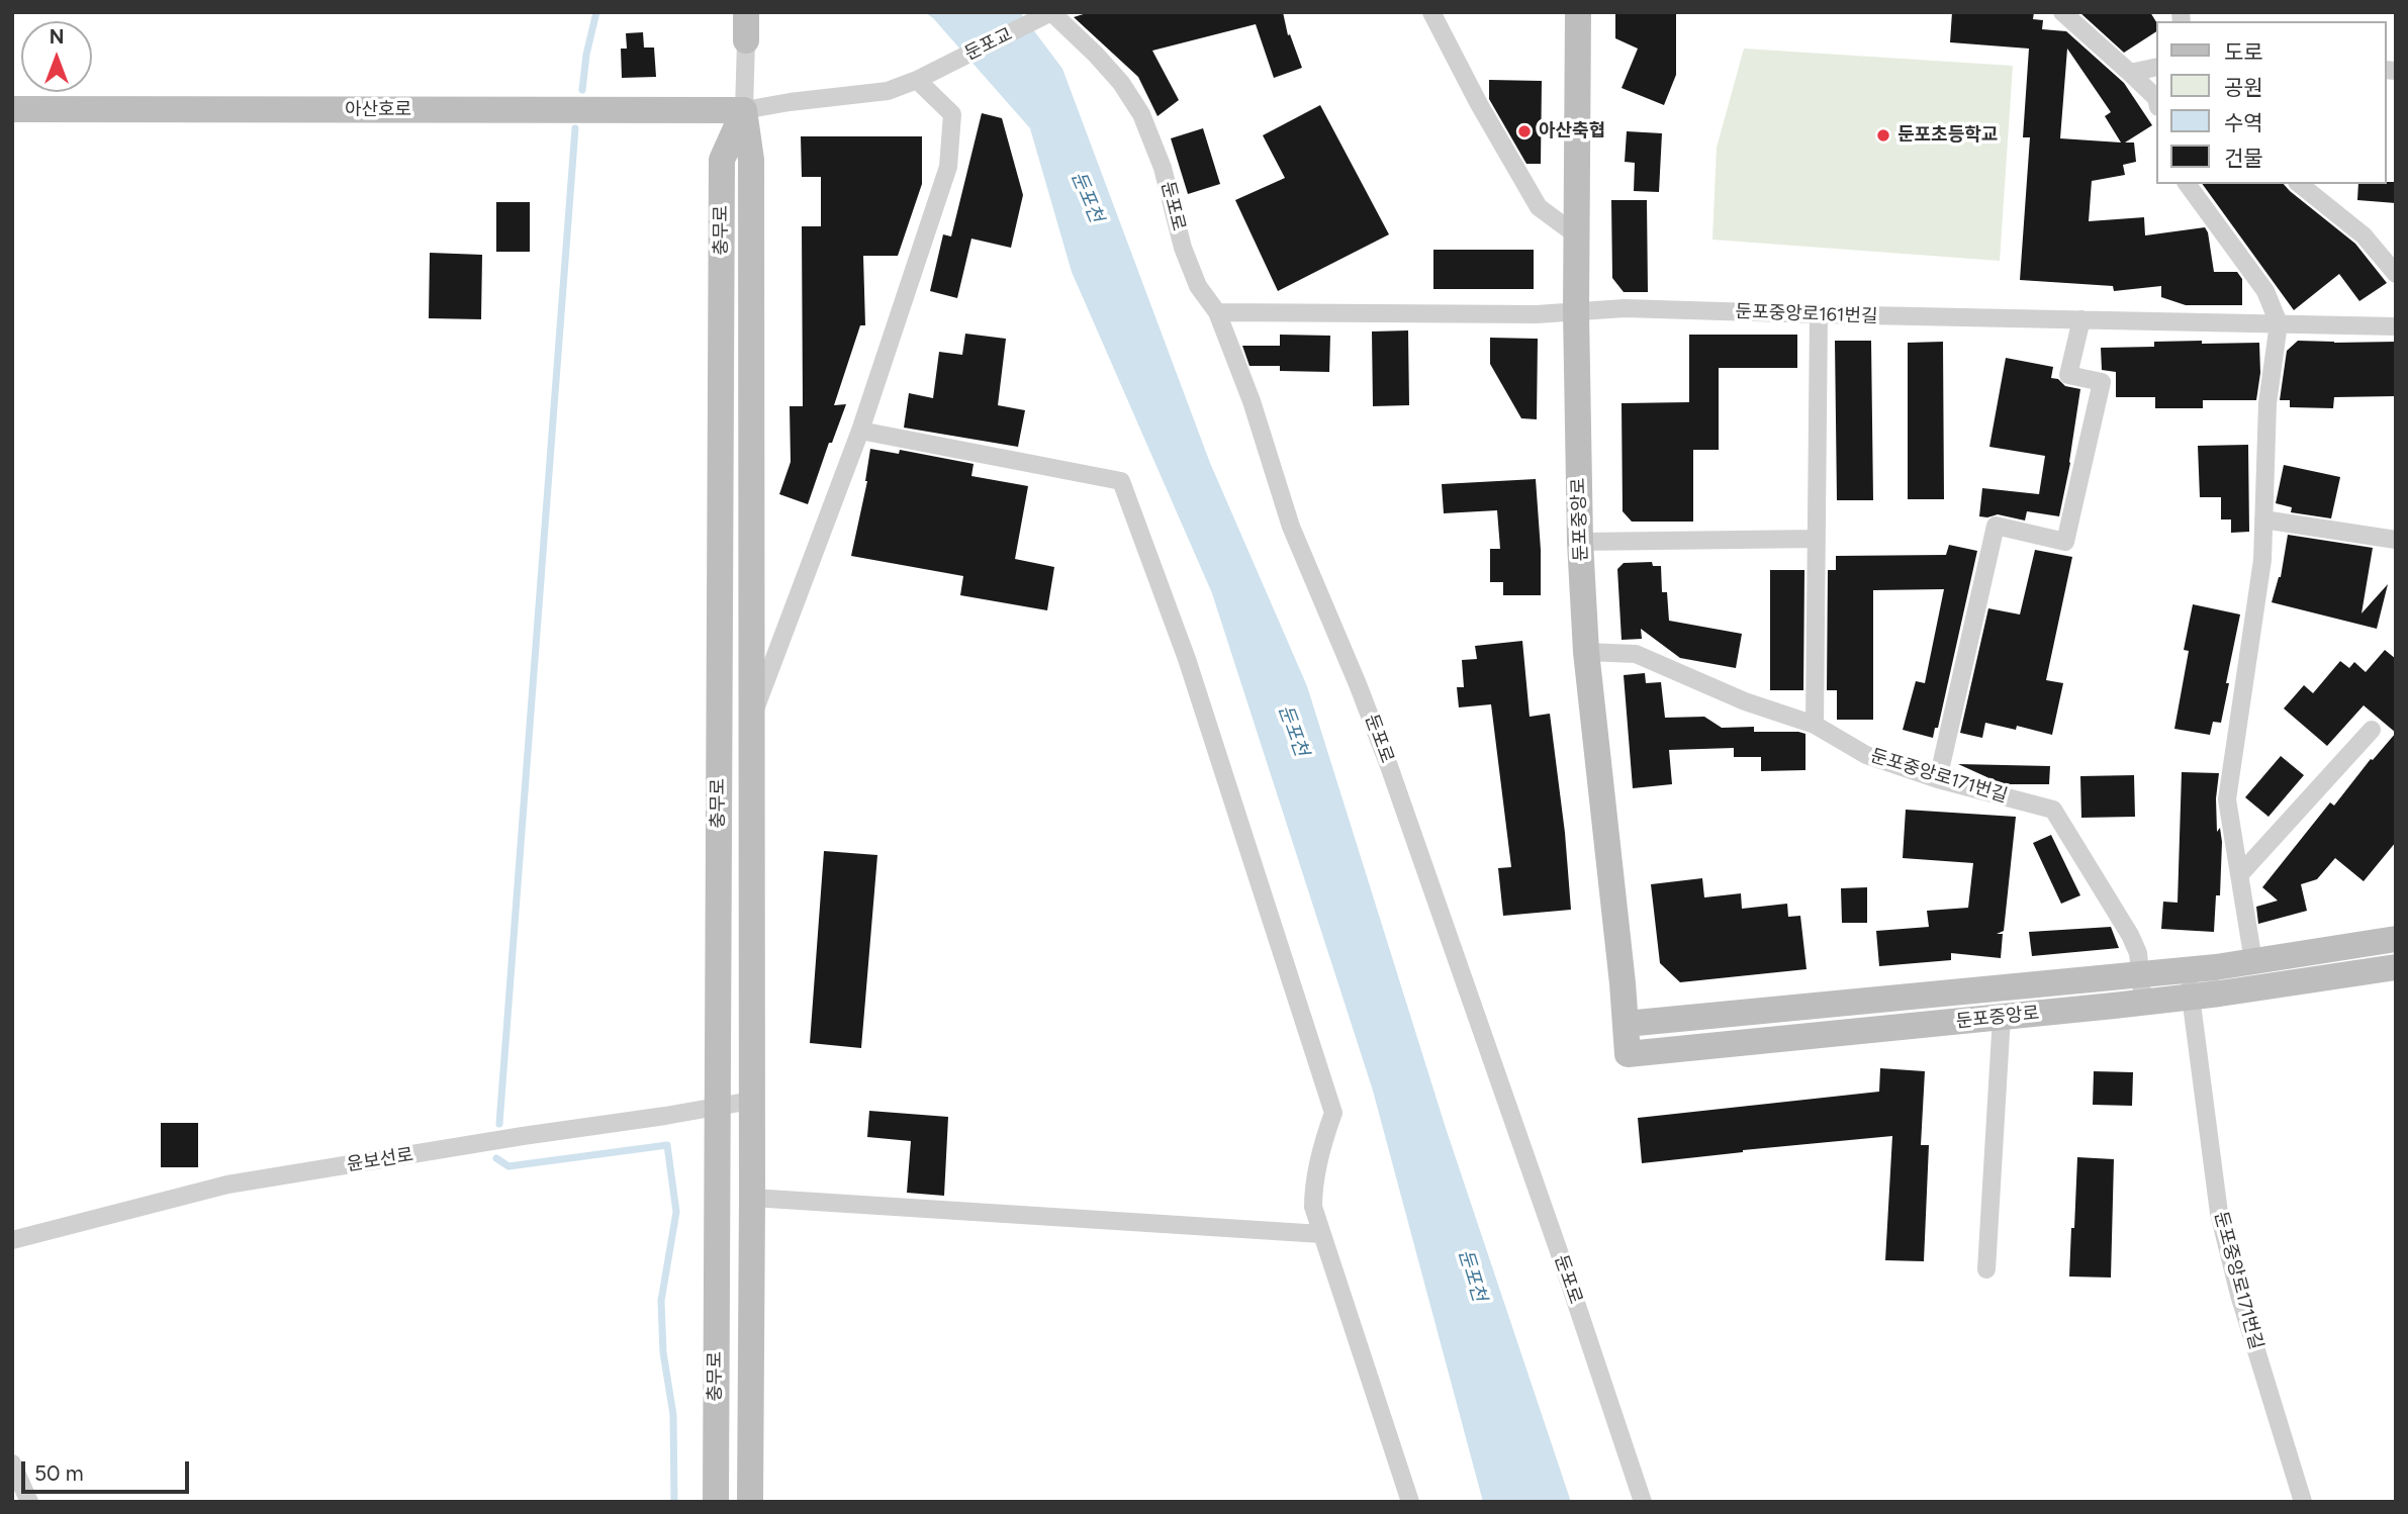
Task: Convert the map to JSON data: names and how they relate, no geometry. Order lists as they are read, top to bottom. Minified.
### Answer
{"streets":{"street":["둔포교","아산호로","둔포로","충무로","둔포중앙로161번길","둔포중앙로","둔포중앙로171번길","윤보선로"]},"crossings":[["둔포교","아산호로"],["둔포교","둔포로"],["둔포교","충무로"],["아산호로","충무로"],["둔포로","둔포중앙로161번길"],["충무로","윤보선로"],["둔포중앙로161번길","둔포중앙로"],["둔포중앙로","둔포중앙로171번길"]],"water":["둔포천"],"places":["아산축협","둔포초등학교"],"legend":["도로","공원","수역","건물"],"scale_bar":"50 m","north":"top"}
